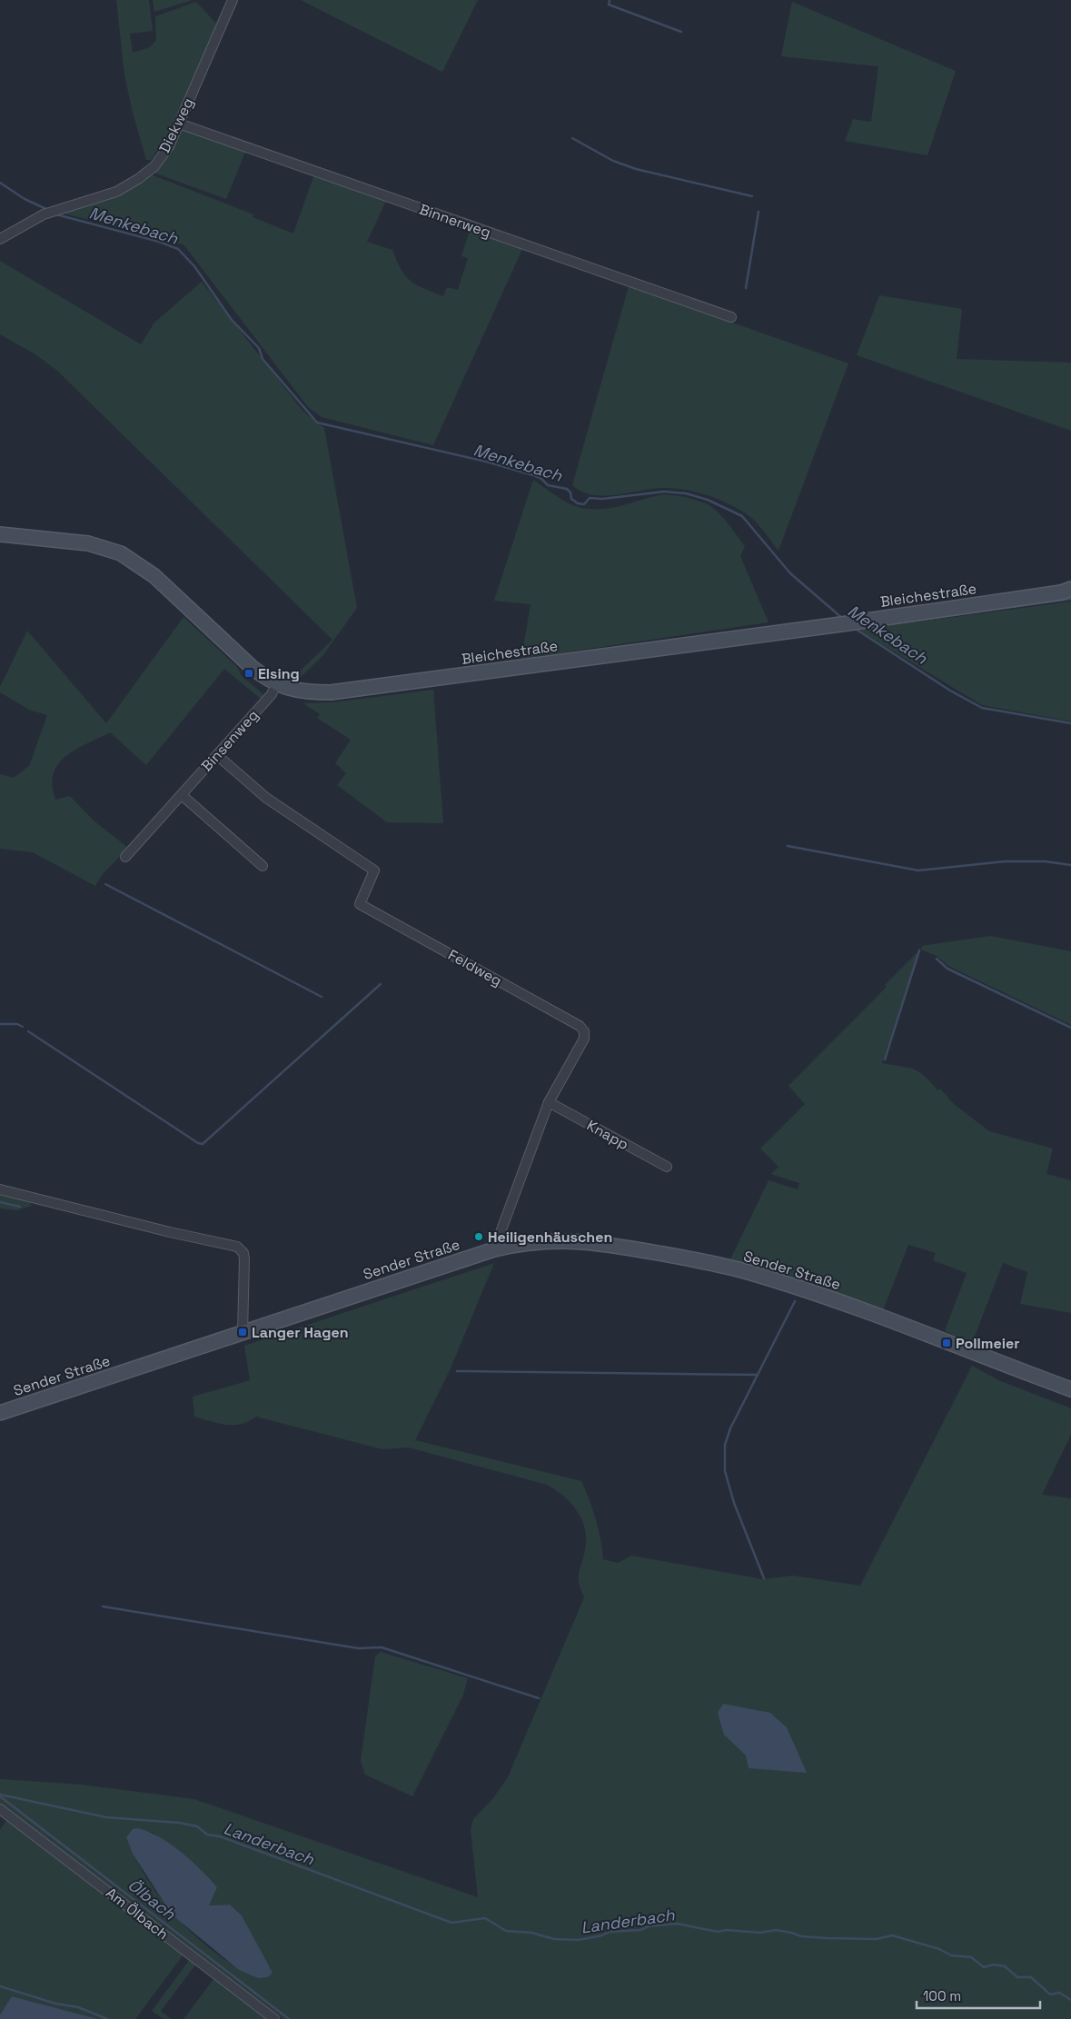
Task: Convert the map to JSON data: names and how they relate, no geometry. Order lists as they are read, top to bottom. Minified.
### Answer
{"streets":{"street":["Diekweg","Binnerweg","Bleichestraße","Binsenweg","Feldweg","Knapp","Sender Straße","Am Ölbach"]},"crossings":[["Diekweg","Binnerweg"],["Bleichestraße","Binsenweg"],["Binsenweg","Feldweg"],["Feldweg","Knapp"],["Feldweg","Sender Straße"]],"water":["Menkebach","Landerbach","Ölbach"],"places":{"transit":["Elsing","Langer Hagen","Pollmeier"],"other":["Heiligenhäuschen"]},"scale_bar":"100 m"}
